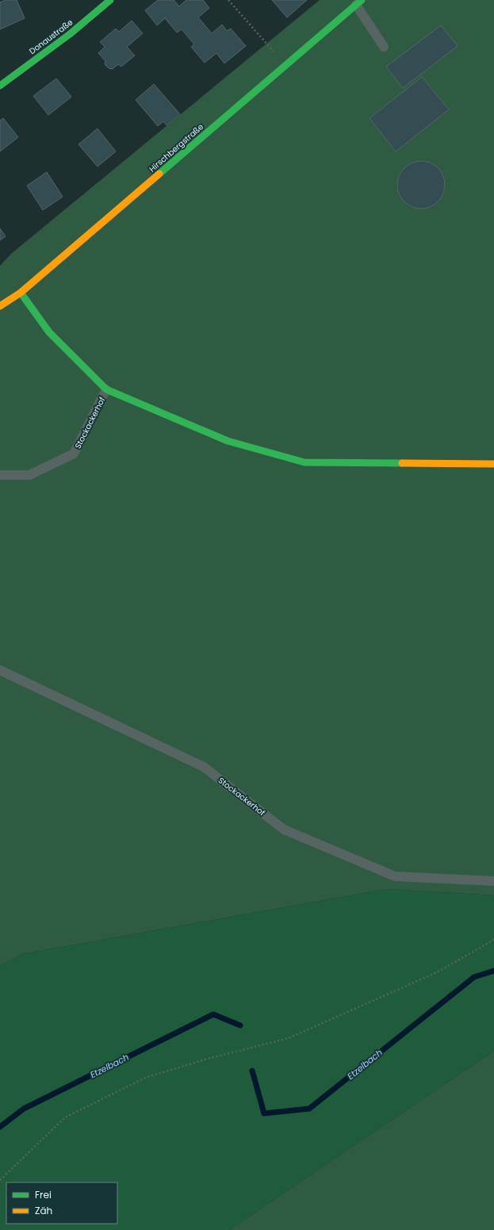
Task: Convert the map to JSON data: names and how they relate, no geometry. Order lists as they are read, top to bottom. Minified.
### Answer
{"streets":{"street":["Donaustraße","Hirschbergstraße"],"lane":["Stockackerhof"]},"water":["Etzelbach"],"legend":["Frei","Zäh"]}
